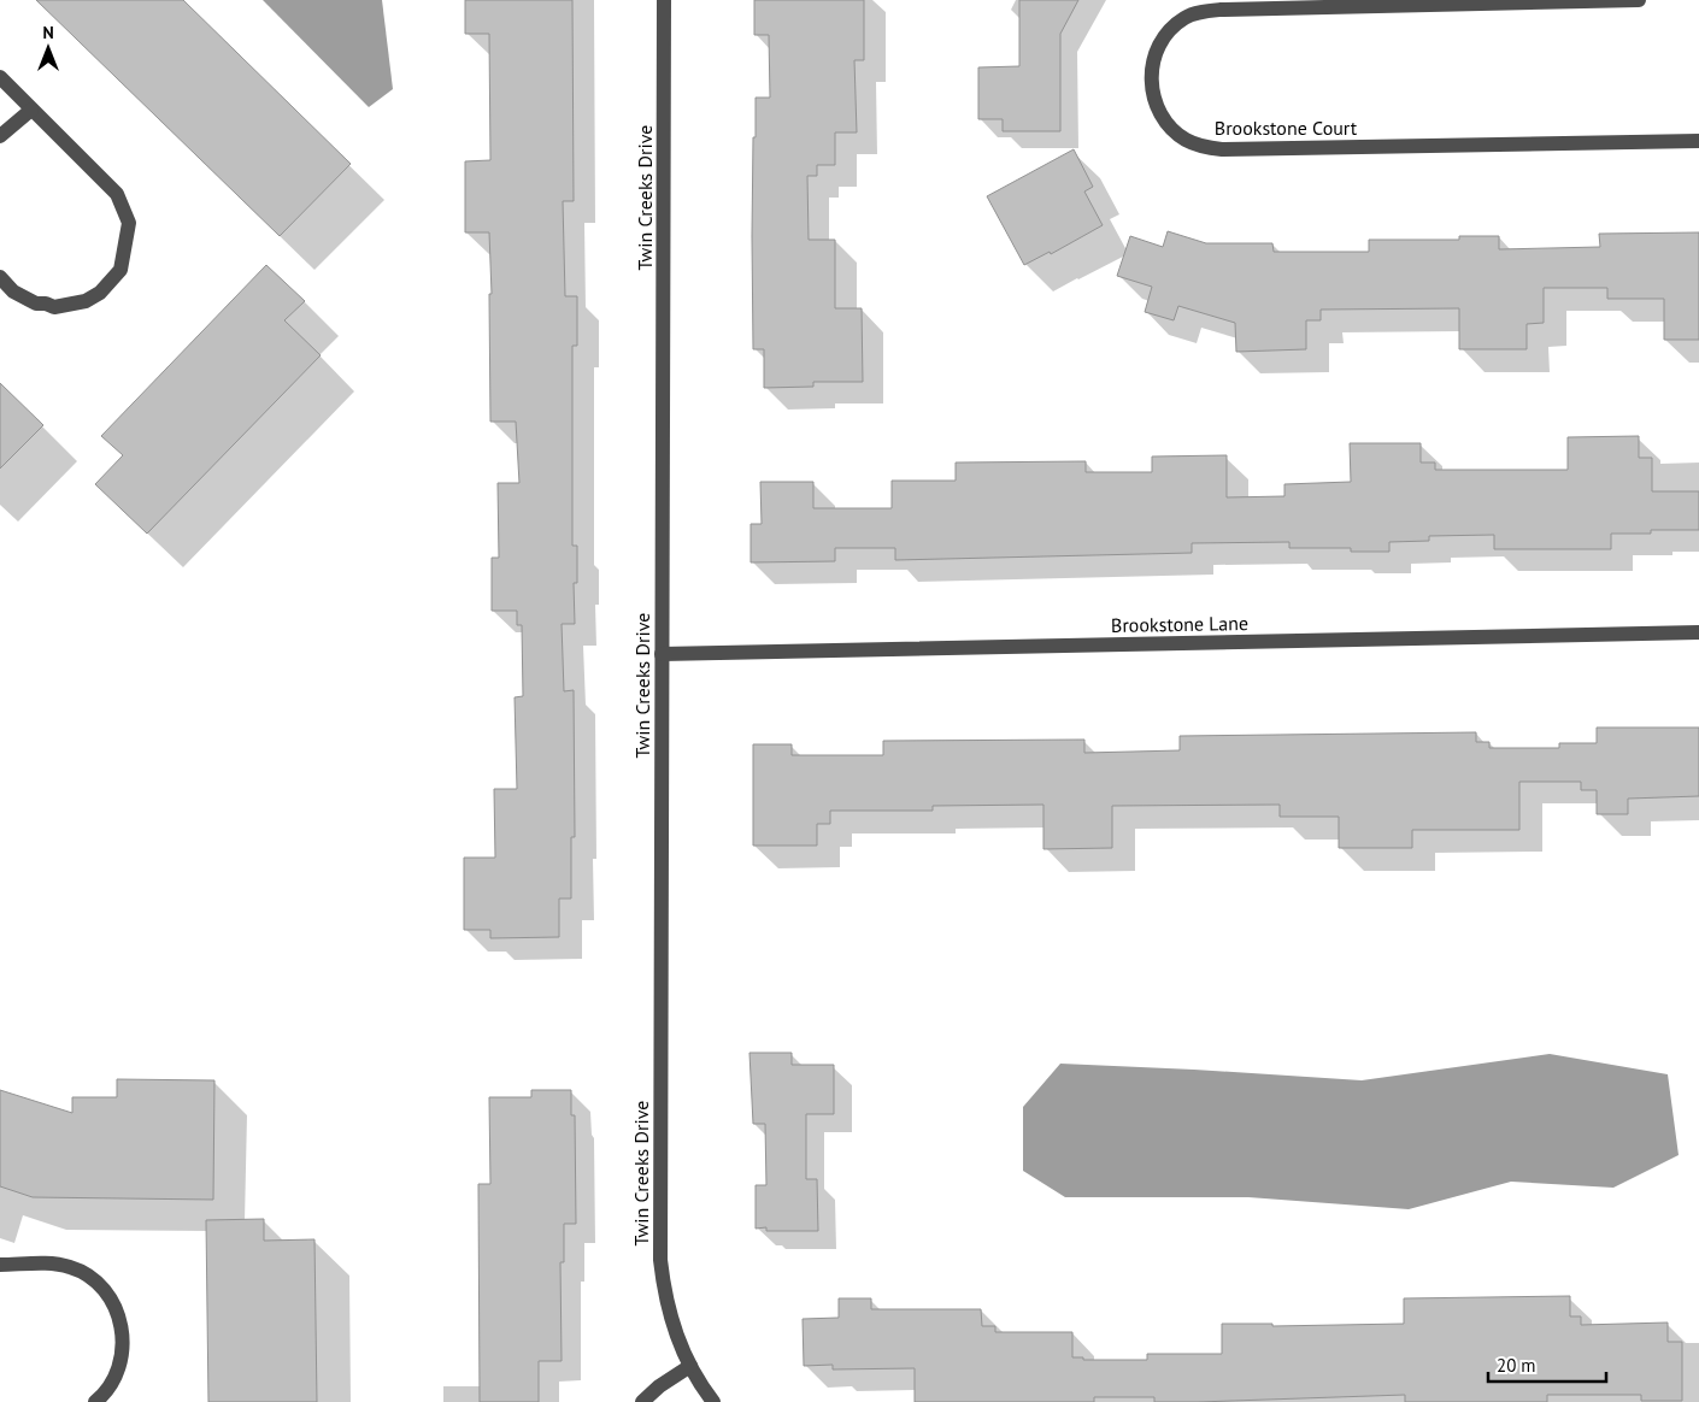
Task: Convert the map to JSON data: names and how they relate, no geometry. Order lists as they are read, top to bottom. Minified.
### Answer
{"streets":{"street":["Brookstone Court","Twin Creeks Drive","Brookstone Lane"]},"crossings":[["Twin Creeks Drive","Brookstone Lane"]],"scale_bar":"20 m","north":"top"}
